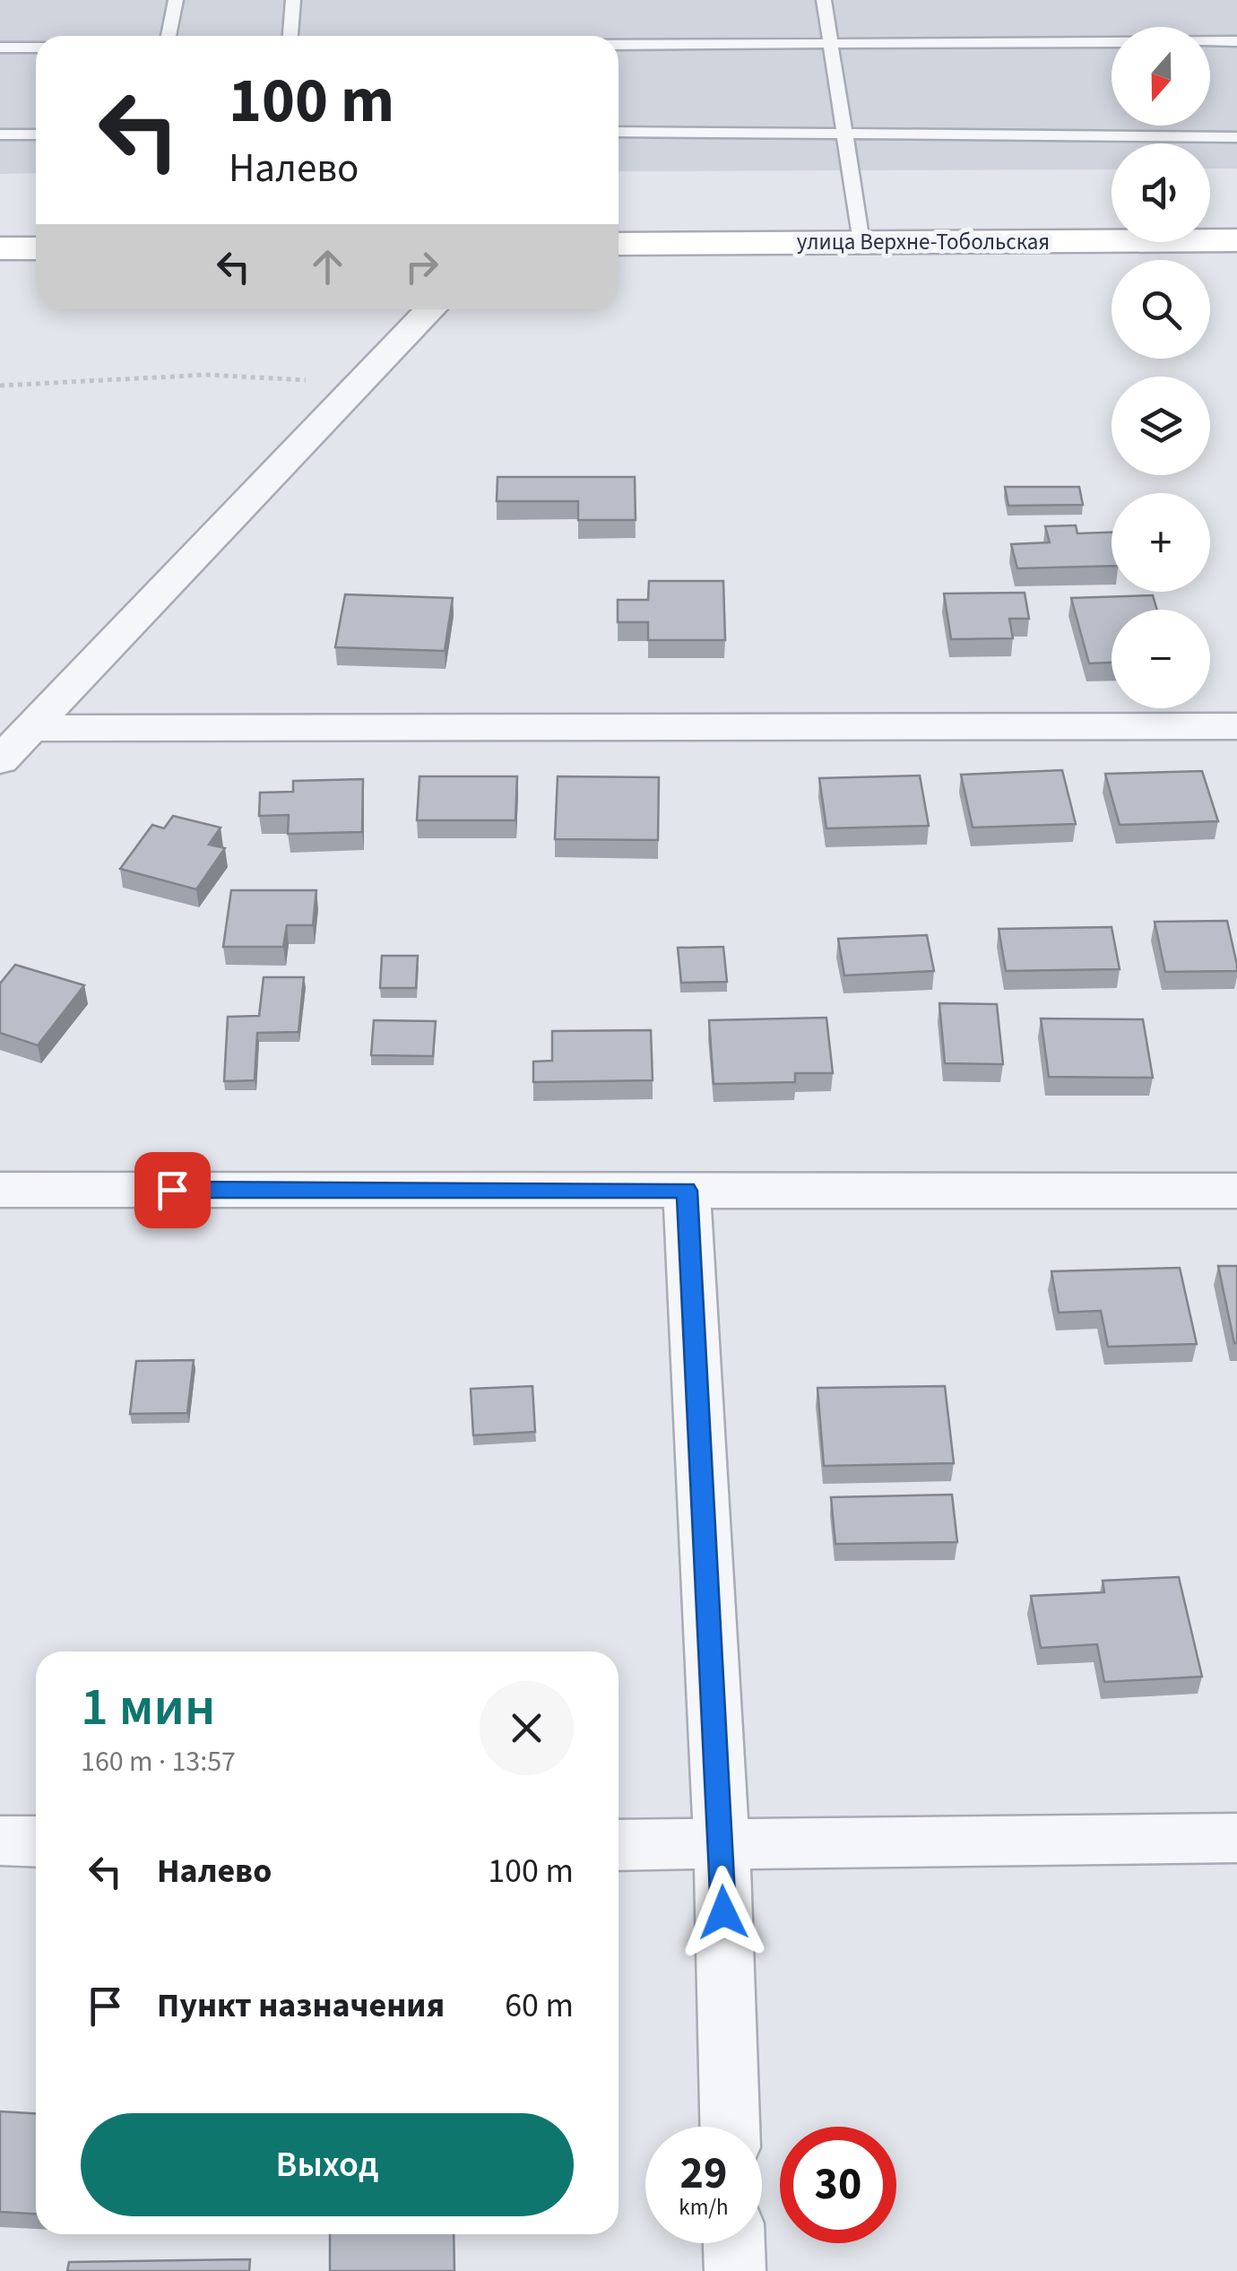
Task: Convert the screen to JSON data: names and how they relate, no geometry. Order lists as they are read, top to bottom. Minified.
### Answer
{"streets":{"street":["улица Верхне-Тобольская"]},"north":"bottom","page":{"map_buttons":["+","−"],"turn":["100 m","Налево"],"heading":["1 мин","160 m · 13:57"],"list":[{"name":"Налево","value":"100 m"},{"name":"Пункт назначения","value":"60 m"}],"buttons":"Выход","speed":"29 km/h","limit":"30"}}
